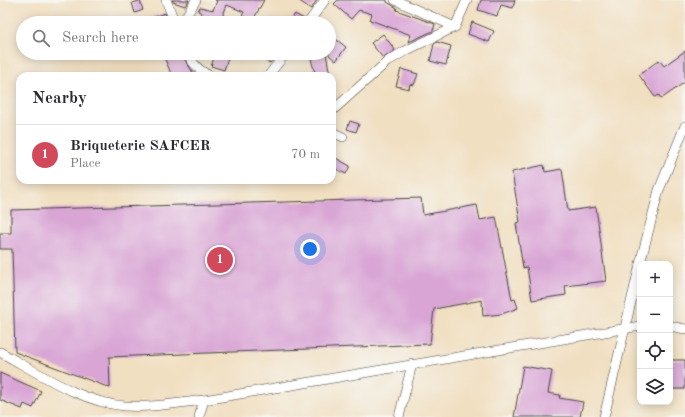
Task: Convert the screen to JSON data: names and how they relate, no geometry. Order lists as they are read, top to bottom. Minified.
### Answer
{"page":{"search":"Search here","heading":"Nearby","list":[{"mark":"1","name":"Briqueterie SAFCER","note":"Place","value":"70 m"}],"pins":"1","map_buttons":["+","−"]}}
